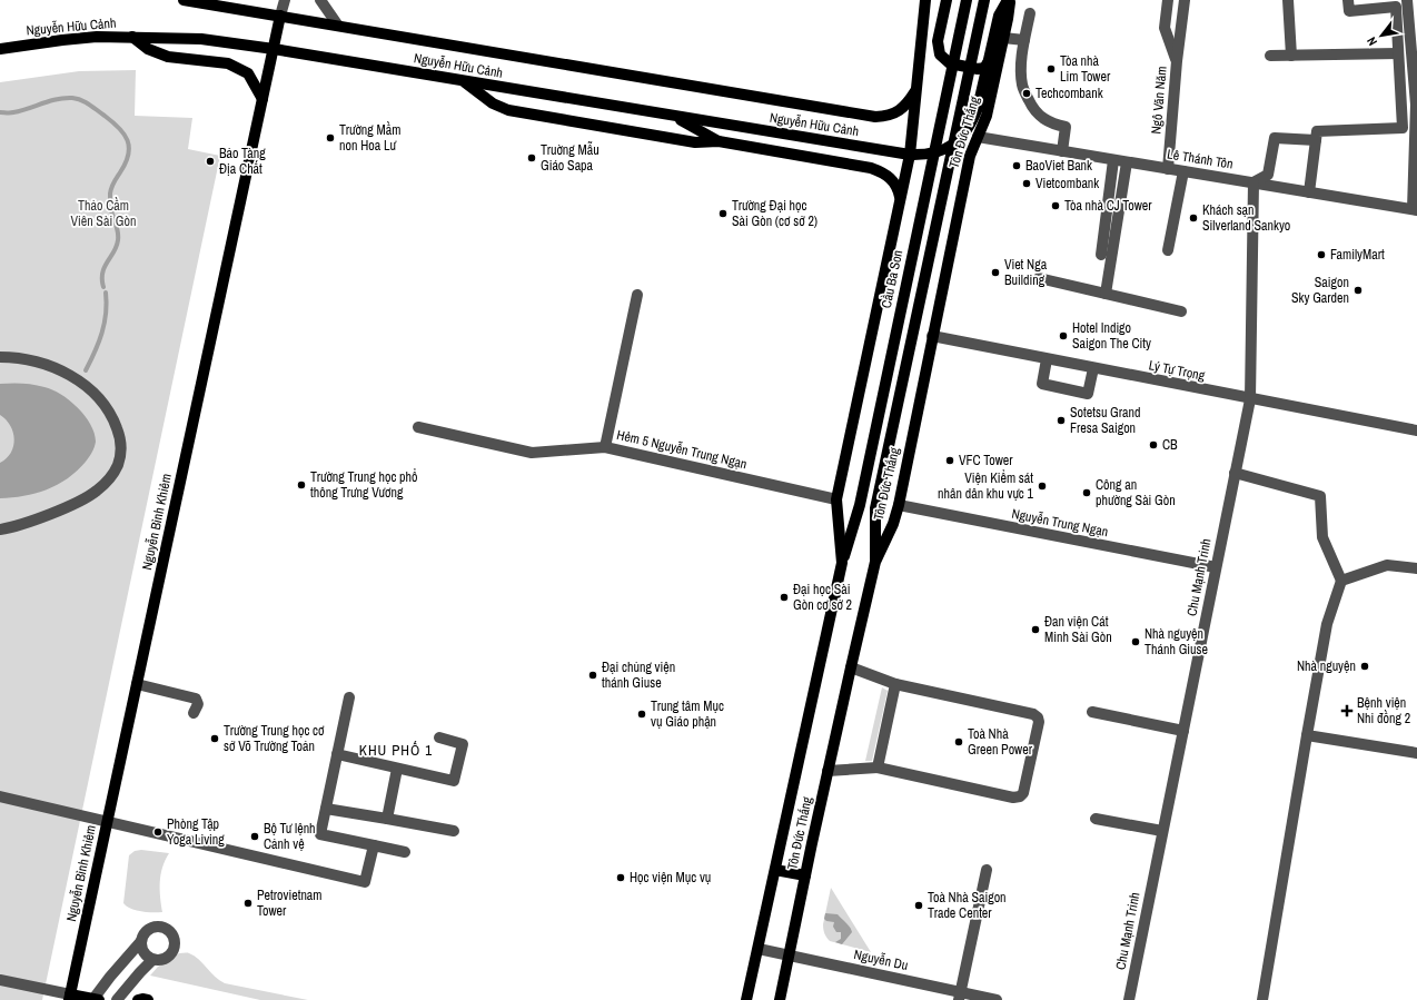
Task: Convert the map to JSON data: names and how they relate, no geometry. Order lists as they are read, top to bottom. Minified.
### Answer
{"streets":{"main road":["Nguyễn Hữu Cảnh","Tôn Đức Thắng","Cầu Ba Son","Nguyễn Bỉnh Khiêm"],"street":["Ngô Văn Năm","Lê Thánh Tôn","Lý Tự Trọng","Hẻm 5 Nguyễn Trung Ngạn","Nguyễn Trung Ngạn","Chu Mạnh Trinh","Nguyễn Du"]},"crossings":[["Nguyễn Hữu Cảnh","Tôn Đức Thắng"],["Nguyễn Hữu Cảnh","Nguyễn Bỉnh Khiêm"],["Ngô Văn Năm","Lê Thánh Tôn"],["Tôn Đức Thắng","Lê Thánh Tôn"],["Tôn Đức Thắng","Cầu Ba Son"],["Tôn Đức Thắng","Lý Tự Trọng"],["Tôn Đức Thắng","Hẻm 5 Nguyễn Trung Ngạn"],["Tôn Đức Thắng","Nguyễn Trung Ngạn"],["Tôn Đức Thắng","Nguyễn Du"],["Lê Thánh Tôn","Chu Mạnh Trinh"],["Lý Tự Trọng","Chu Mạnh Trinh"],["Nguyễn Trung Ngạn","Chu Mạnh Trinh"]],"districts":["KHU PHỐ 1"],"parks":["Thảo Cầm Viên Sài Gòn"],"places":{"other":["Tòa nhà Lim Tower","Techcombank","Trường Mầm non Hoa Lư","Truờng Mẫu Giáo Sapa","Bảo Tàng Địa Chất","BaoViet Bank","Vietcombank","Tòa nhà CJ Tower","Trường Đại học Sài Gòn (cơ sở 2)","Khách sạn Silverland Sankyo","FamilyMart","Viet Nga Building","Saigon Sky Garden","Hotel Indigo Saigon The City","Sotetsu Grand Fresa Saigon","CB","VFC Tower","Trường Trung học phổ thông Trưng Vương","Viện Kiểm sát nhân dân khu vực 1","Công an phường Sài Gòn","Đại học Sài Gòn cơ sở 2","Đan viện Cát Minh Sài Gòn","Nhà nguyện Thánh Giuse","Nhà nguyện","Đại chủng viện thánh Giuse","Trung tâm Mục vụ Giáo phận","Trường Trung học cơ sở Võ Trường Toản","Toà Nhà Green Power","Phòng Tập Yoga Living","Bộ Tư lệnh Cảnh vệ","Học viện Mục vụ","Petrovietnam Tower","Toà Nhà Saigon Trade Center"],"health":["Bệnh viện Nhi đồng 2"]},"north":"bottom left"}
